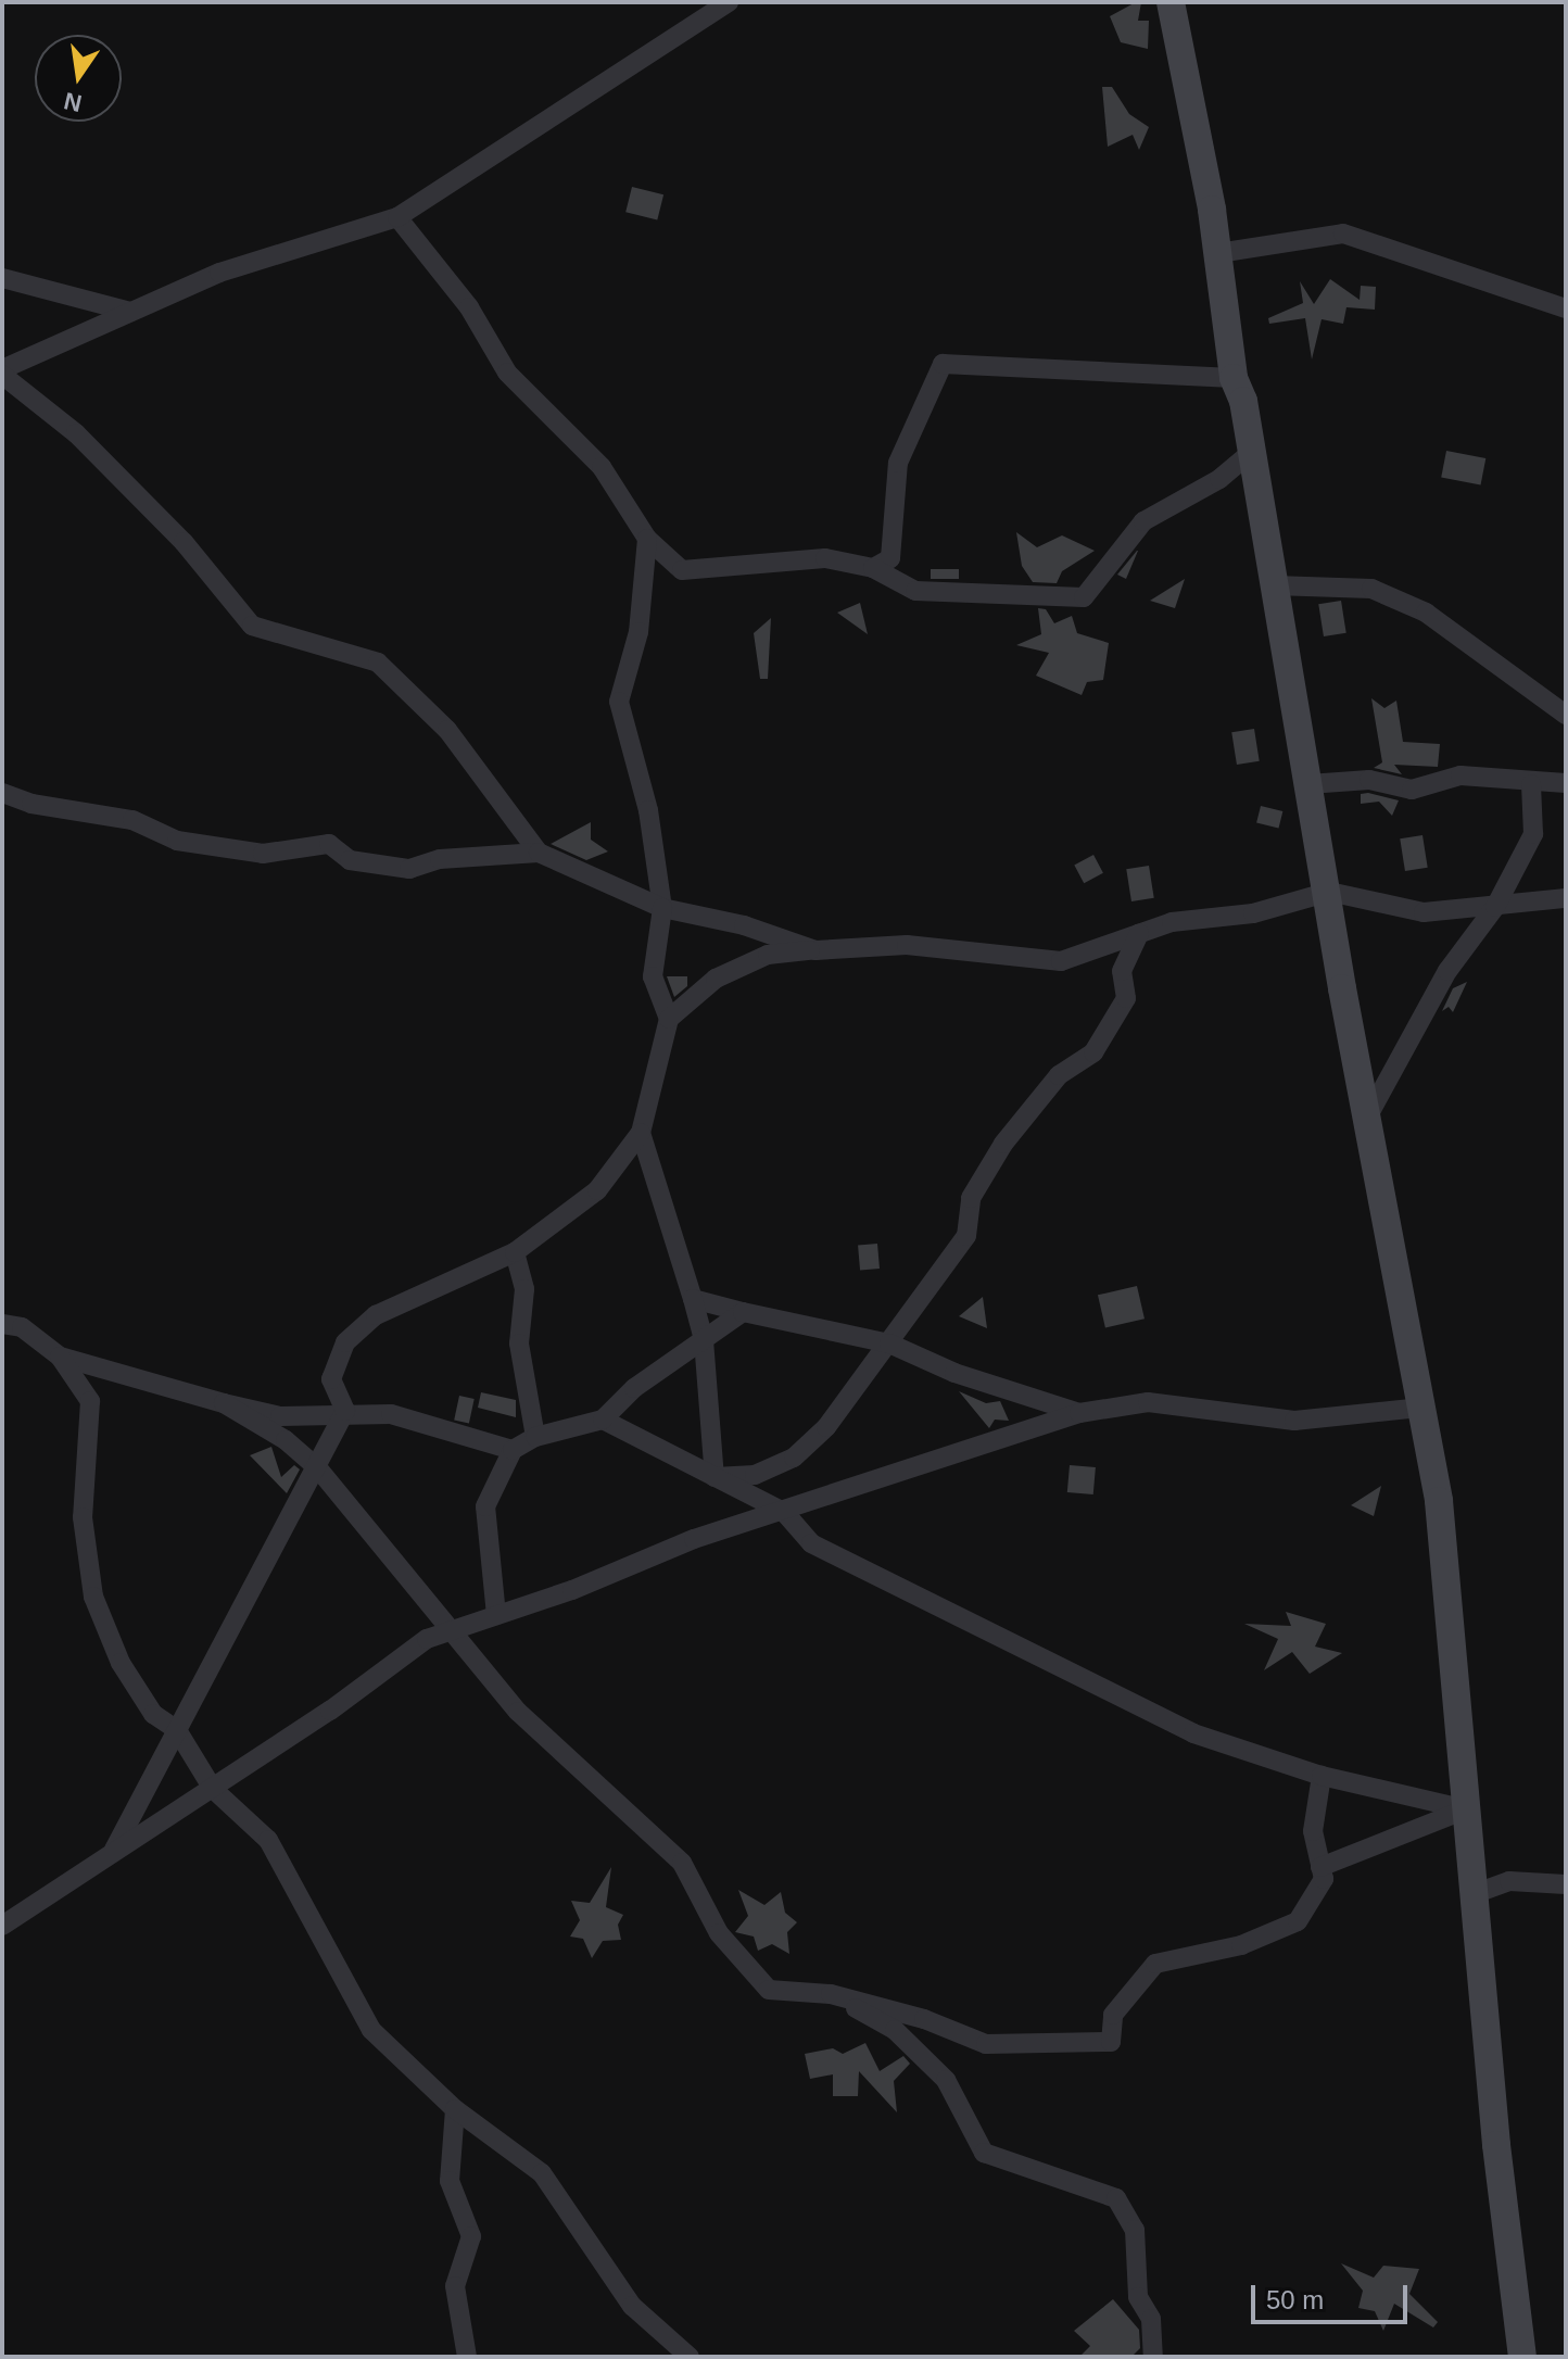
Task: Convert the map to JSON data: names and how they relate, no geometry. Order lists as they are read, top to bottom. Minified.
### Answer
{"scale_bar":"50 m","north":"bottom"}
